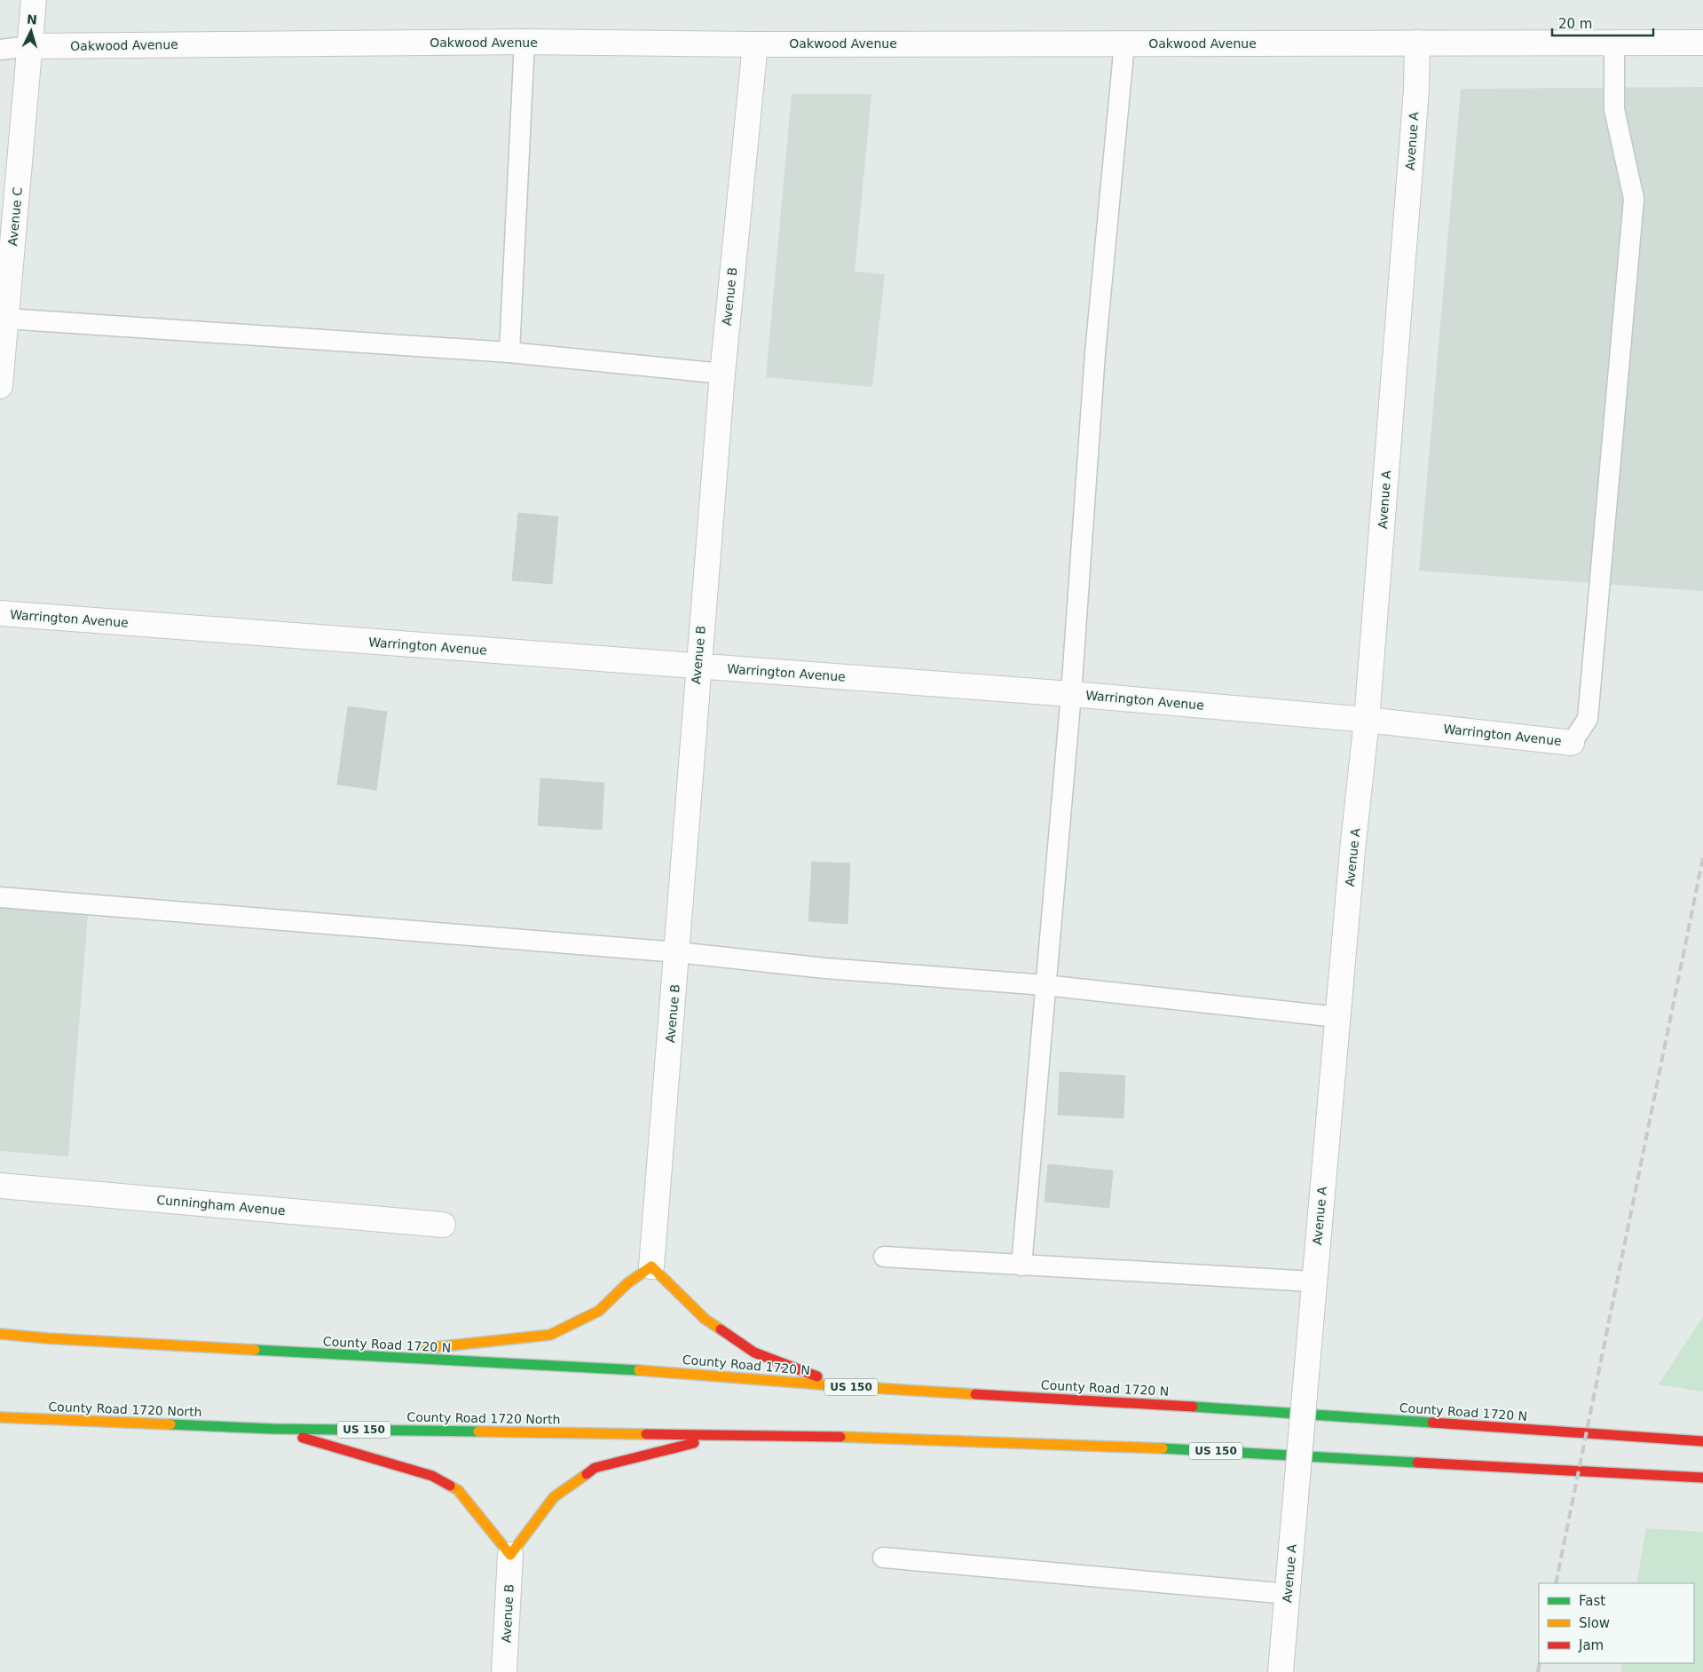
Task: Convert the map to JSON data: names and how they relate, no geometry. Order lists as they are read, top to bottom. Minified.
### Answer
{"streets":{"main road":["County Road 1720 N","US 150","County Road 1720 North"],"street":["Oakwood Avenue","Avenue A","Avenue C","Avenue B","Warrington Avenue","Cunningham Avenue"]},"crossings":[["Oakwood Avenue","Avenue A"],["Oakwood Avenue","Avenue C"],["Oakwood Avenue","Avenue B"],["Avenue A","Warrington Avenue"],["Avenue B","Warrington Avenue"],["US 150","County Road 1720 North"]],"legend":["Fast","Slow","Jam"],"scale_bar":"20 m","north":"top"}
